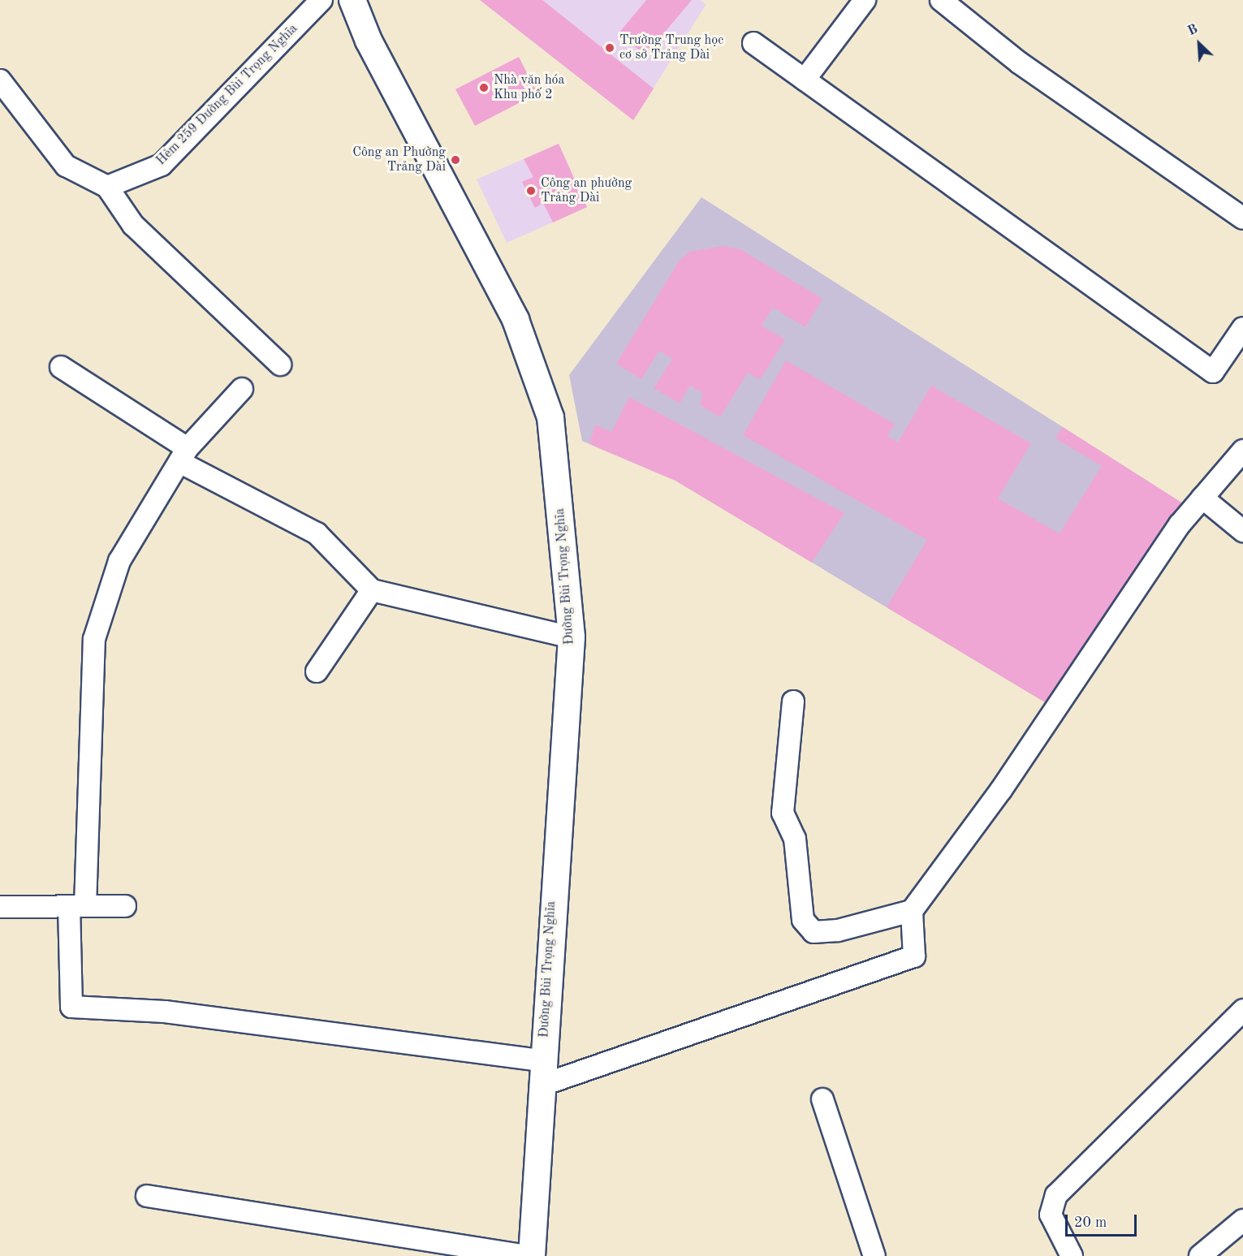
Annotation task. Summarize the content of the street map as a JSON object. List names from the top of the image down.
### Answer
{
  "streets": {
    "street": ["Hẻm 259 Đường Bùi Trọng Nghĩa", "Đường Bùi Trọng Nghĩa"]
  },
  "places": [
    "Trường Trung học cơ sở Trảng Dài",
    "Nhà văn hóa Khu phố 2",
    "Công an Phường Trảng Dài",
    "Công an phường Trảng Dài"
  ],
  "scale_bar": "20 m",
  "north": "top left"
}
